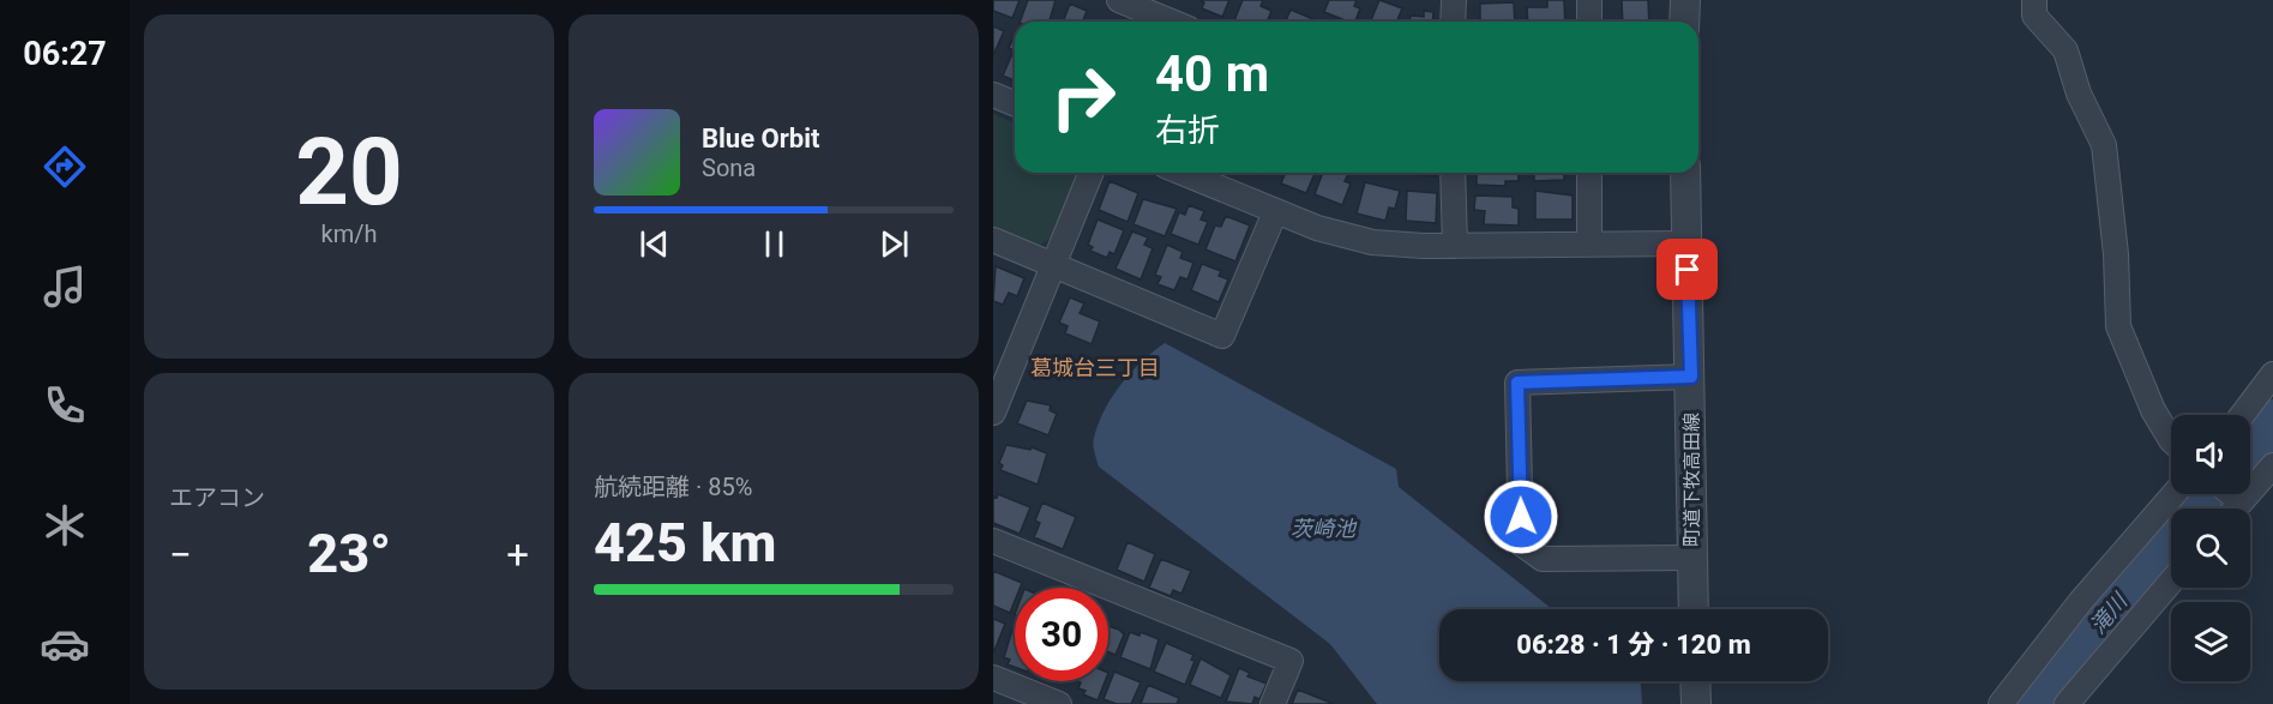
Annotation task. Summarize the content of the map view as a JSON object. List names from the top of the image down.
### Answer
{
  "streets": {
    "street": ["町道下牧高田線"]
  },
  "districts": ["葛城台三丁目"],
  "water": ["茨崎池", "滝川"],
  "page": {
    "tabs": "06:27",
    "tile": [
      ["20", "km/h"],
      "エアコン",
      ["航続距離 · 85%", "425 km"]
    ],
    "turn": ["40 m", "右折"],
    "song": ["Blue Orbit", "Sona"],
    "heat": ["−", "23°", "+"],
    "limit": "30",
    "trip": "06:28 · 1 分 · 120 m"
  }
}
